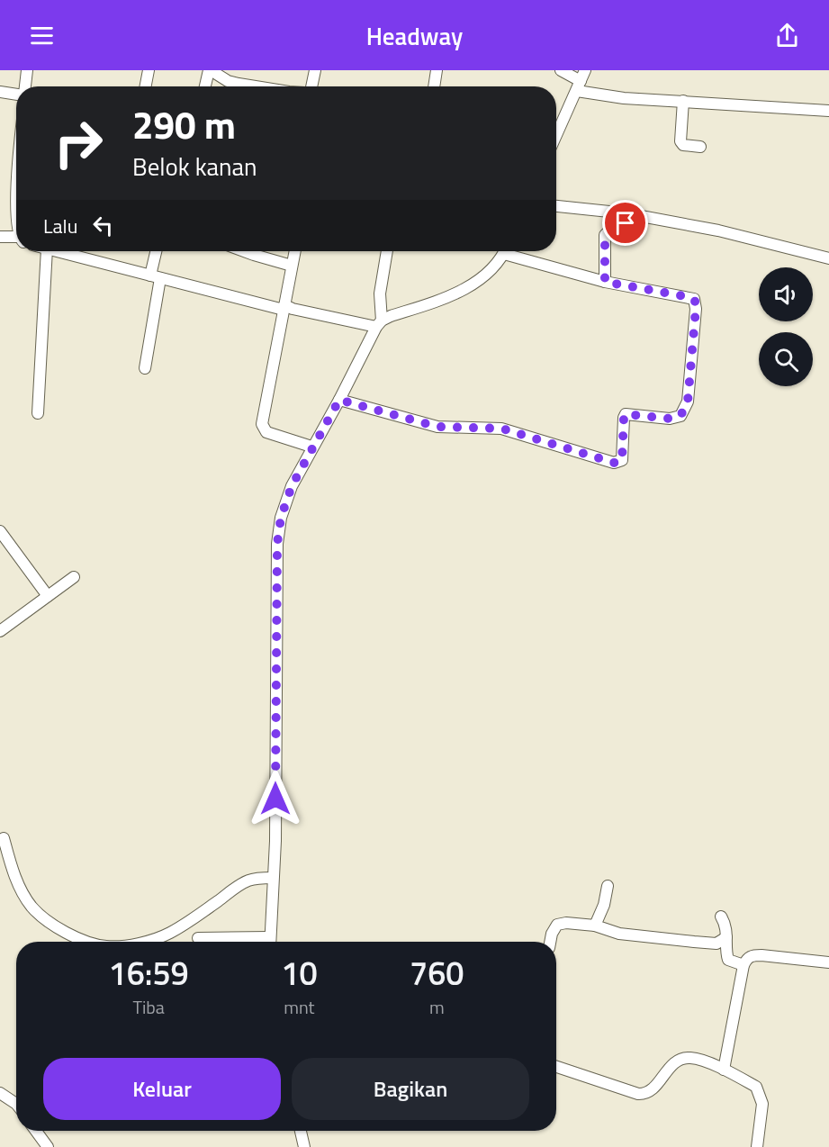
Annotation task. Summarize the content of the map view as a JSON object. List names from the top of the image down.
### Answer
{
  "page": {
    "header": "Headway",
    "turn": ["290 m", "Belok kanan"],
    "then": "Lalu",
    "eta": [
      "16:59",
      "Tiba",
      "10",
      "mnt",
      "760",
      "m"
    ],
    "buttons": ["Keluar", "Bagikan"]
  }
}
